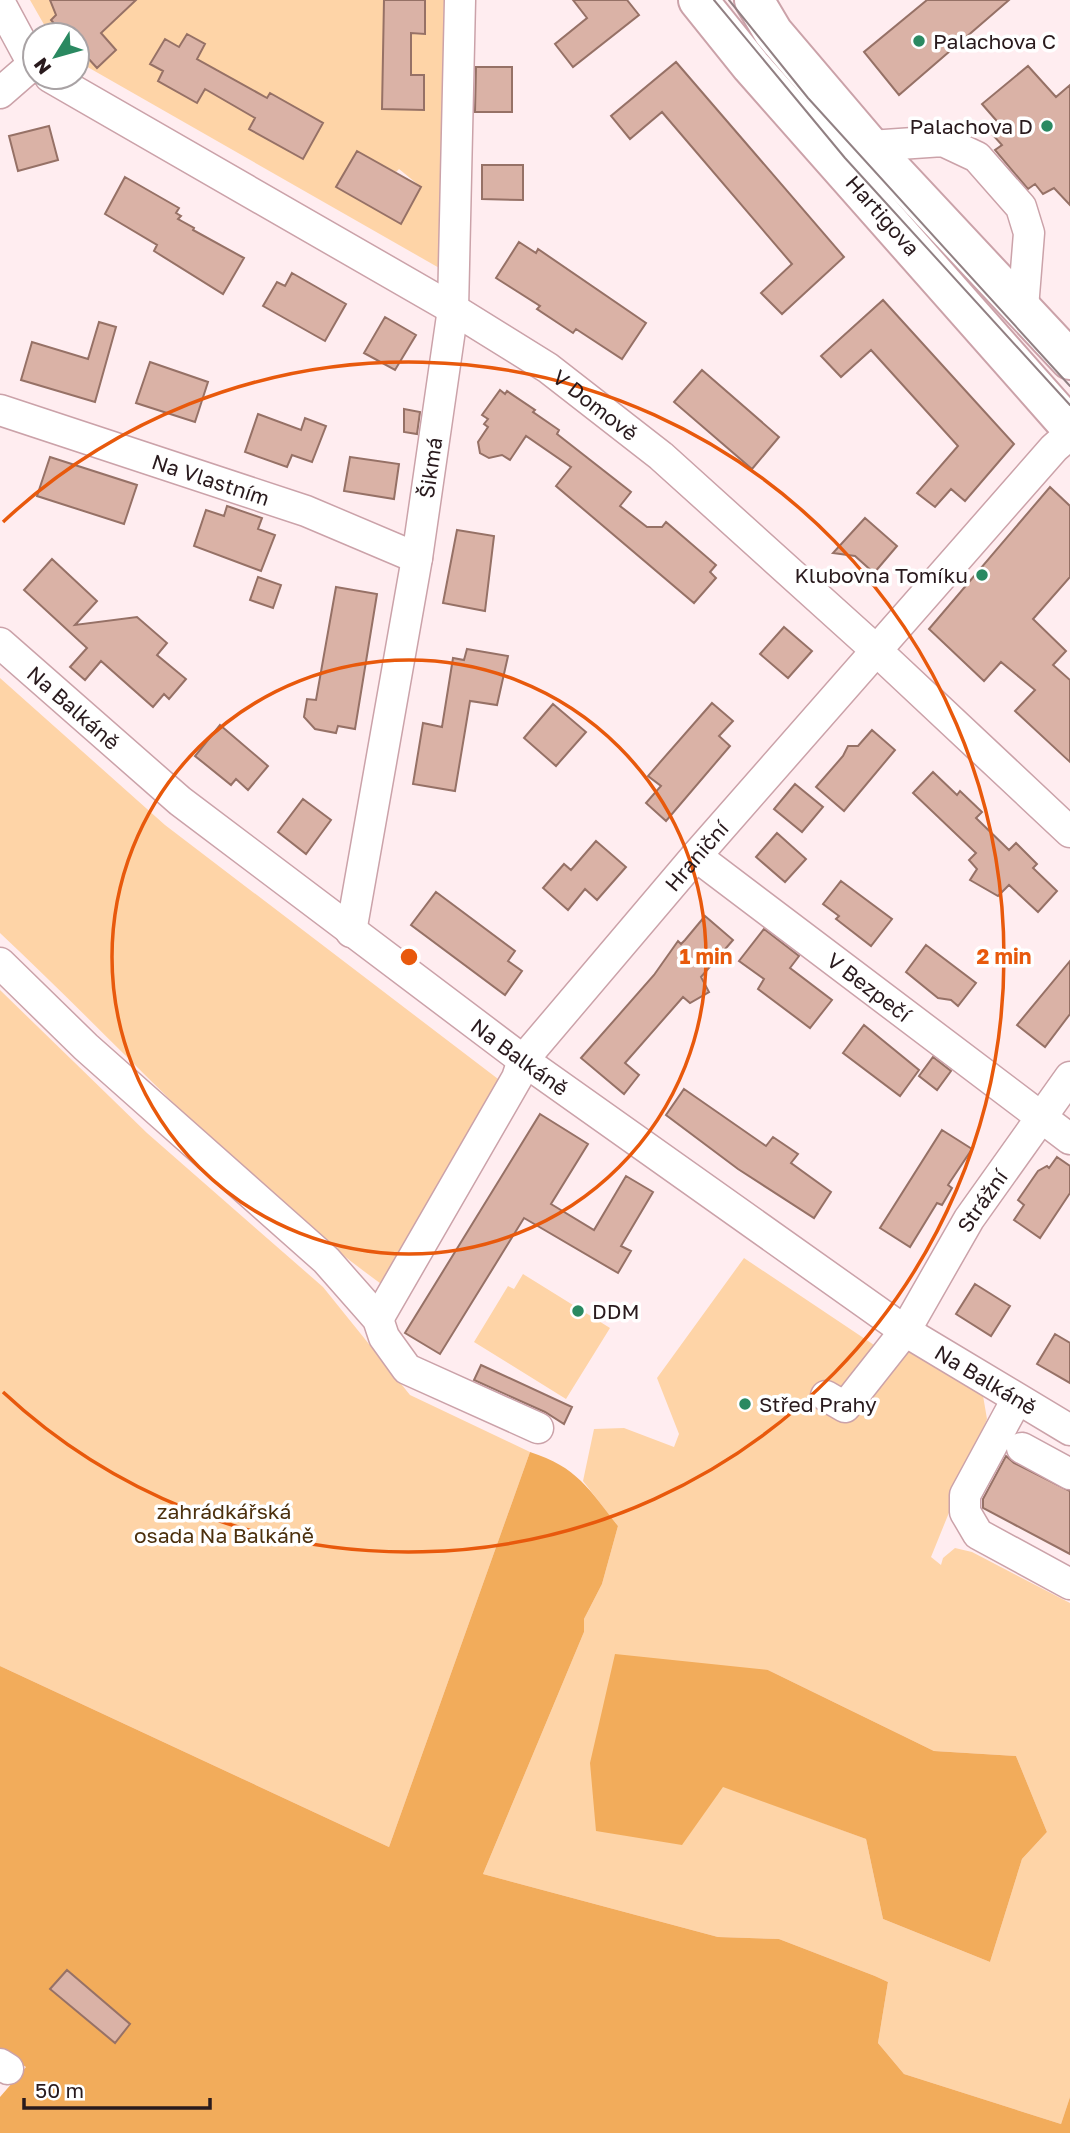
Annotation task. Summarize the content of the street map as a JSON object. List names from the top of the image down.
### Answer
{
  "streets": {
    "main road": ["Hartigova"],
    "street": [
      "V Domově",
      "Šikmá",
      "Na Vlastním",
      "Na Balkáně",
      "Hraniční",
      "V Bezpečí",
      "Strážní"
    ]
  },
  "crossings": [
    ["V Domově", "Šikmá"],
    ["V Domově", "Hraniční"],
    ["Šikmá", "Na Vlastním"],
    ["Šikmá", "Na Balkáně"],
    ["Na Balkáně", "Hraniční"],
    ["Na Balkáně", "Strážní"],
    ["Hraniční", "V Bezpečí"],
    ["V Bezpečí", "Strážní"]
  ],
  "parks": ["zahrádkářská osada Na Balkáně"],
  "places": [
    "Palachova C",
    "Palachova D",
    "Klubovna Tomíku",
    "DDM",
    "Střed Prahy"
  ],
  "scale_bar": "50 m",
  "north": "bottom left",
  "rings": ["1 min", "2 min"]
}
